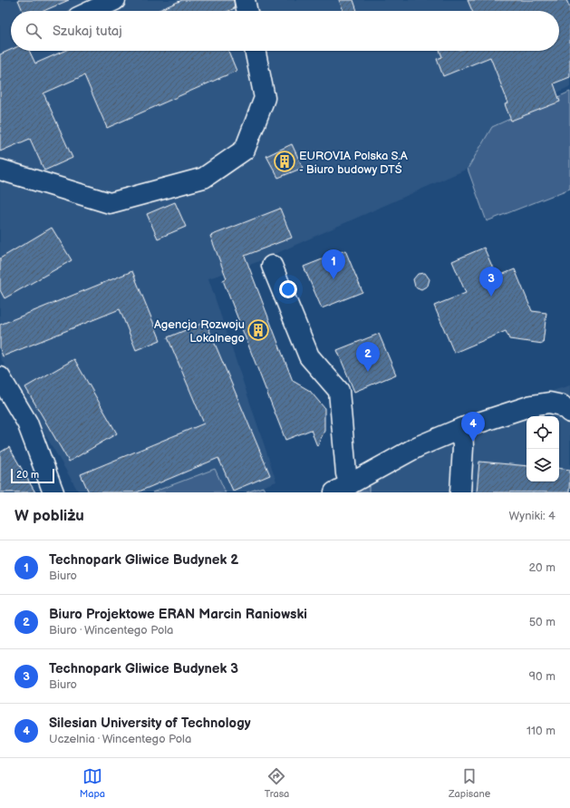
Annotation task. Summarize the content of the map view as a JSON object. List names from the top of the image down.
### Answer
{
  "places": {
    "building": ["EUROVIA Polska S.A - Biuro budowy DTŚ", "Agencja Rozwoju Lokalnego"]
  },
  "scale_bar": "20 m",
  "page": {
    "search": "Szukaj tutaj",
    "pins": [
      "1",
      "3",
      "2",
      "4"
    ],
    "scale": "20 m",
    "heading": ["W pobliżu", "Wyniki: 4"],
    "list": [
      {
        "mark": "1",
        "name": "Technopark Gliwice Budynek 2",
        "note": "Biuro",
        "value": "20 m"
      },
      {
        "mark": "2",
        "name": "Biuro Projektowe ERAN Marcin Raniowski",
        "note": "Biuro · Wincentego Pola",
        "value": "50 m"
      },
      {
        "mark": "3",
        "name": "Technopark Gliwice Budynek 3",
        "note": "Biuro",
        "value": "90 m"
      },
      {
        "mark": "4",
        "name": "Silesian University of Technology",
        "note": "Uczelnia · Wincentego Pola",
        "value": "110 m"
      }
    ],
    "nav": ["Mapa", "Trasa", "Zapisane"]
  }
}
